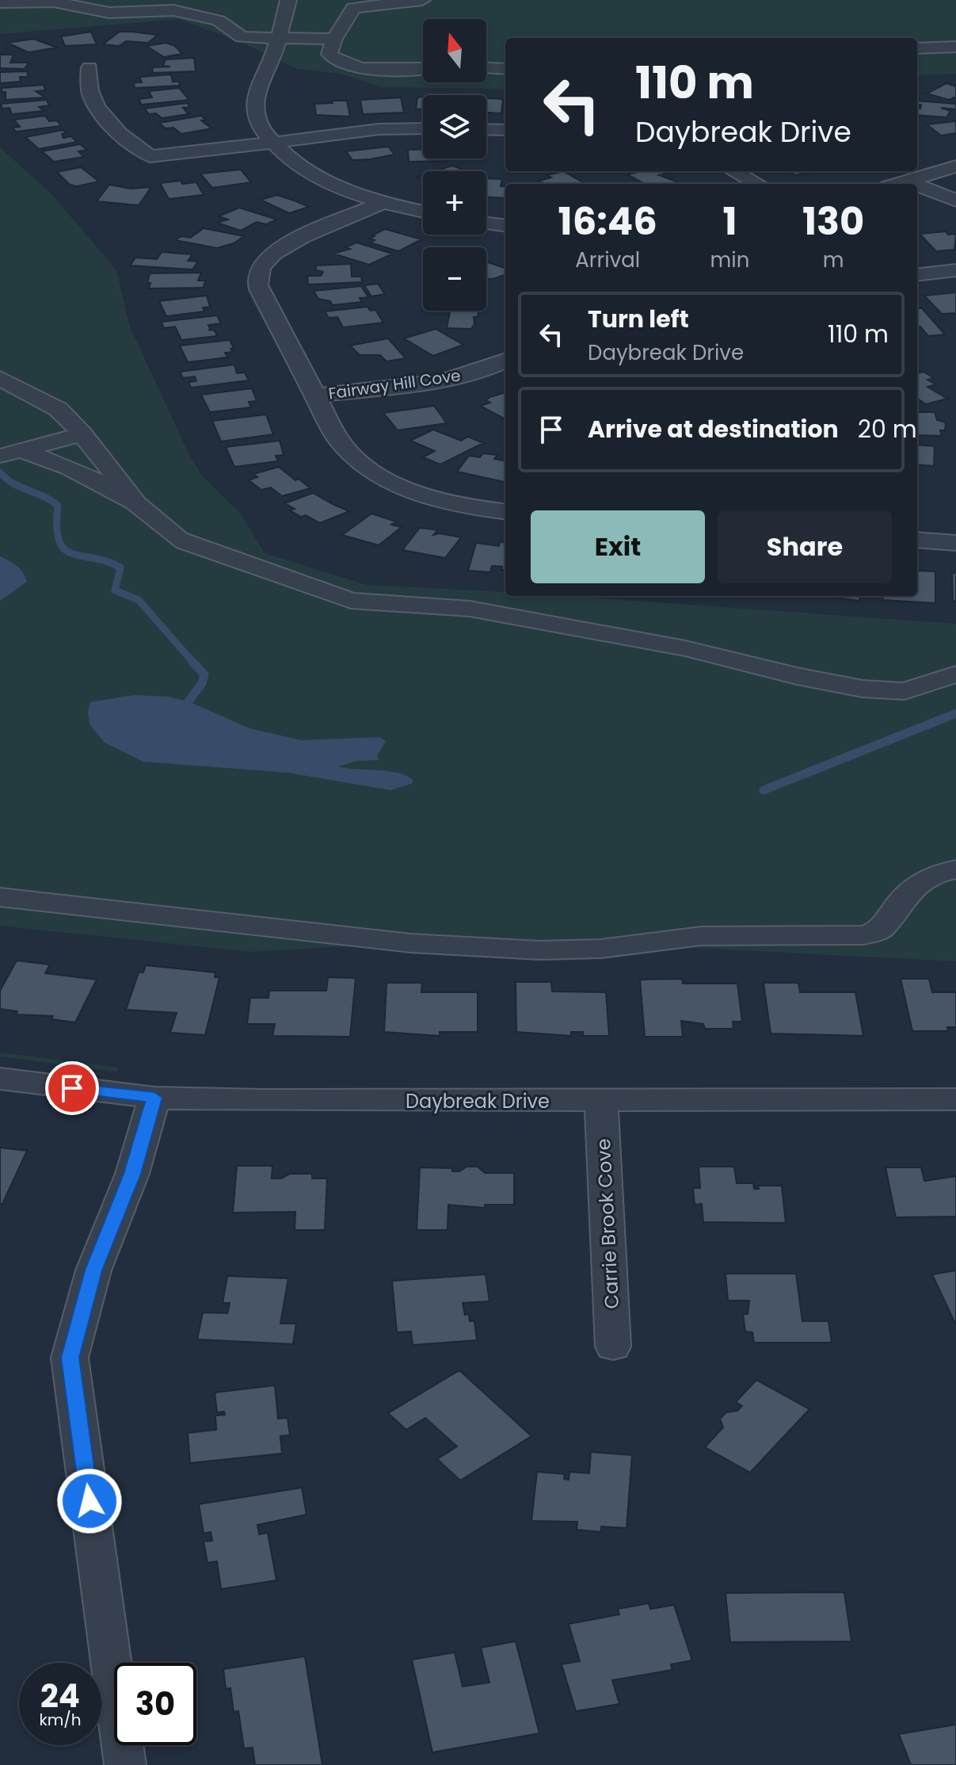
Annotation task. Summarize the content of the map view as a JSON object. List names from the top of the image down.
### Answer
{
  "streets": {
    "street": ["Fairway Hill Cove", "Daybreak Drive", "Carrie Brook Cove"]
  },
  "crossings": [
    ["Daybreak Drive", "Carrie Brook Cove"]
  ],
  "north": "top",
  "page": {
    "map_buttons": ["+", "−"],
    "turn": ["110 m", "Daybreak Drive"],
    "eta": [
      "16:46",
      "Arrival",
      "1",
      "min",
      "130",
      "m"
    ],
    "list": [
      {
        "name": "Turn left",
        "note": "Daybreak Drive",
        "value": "110 m"
      },
      {
        "name": "Arrive at destination",
        "value": "20 m"
      }
    ],
    "buttons": ["Exit", "Share"],
    "speed": "24 km/h",
    "limit": "30"
  }
}
